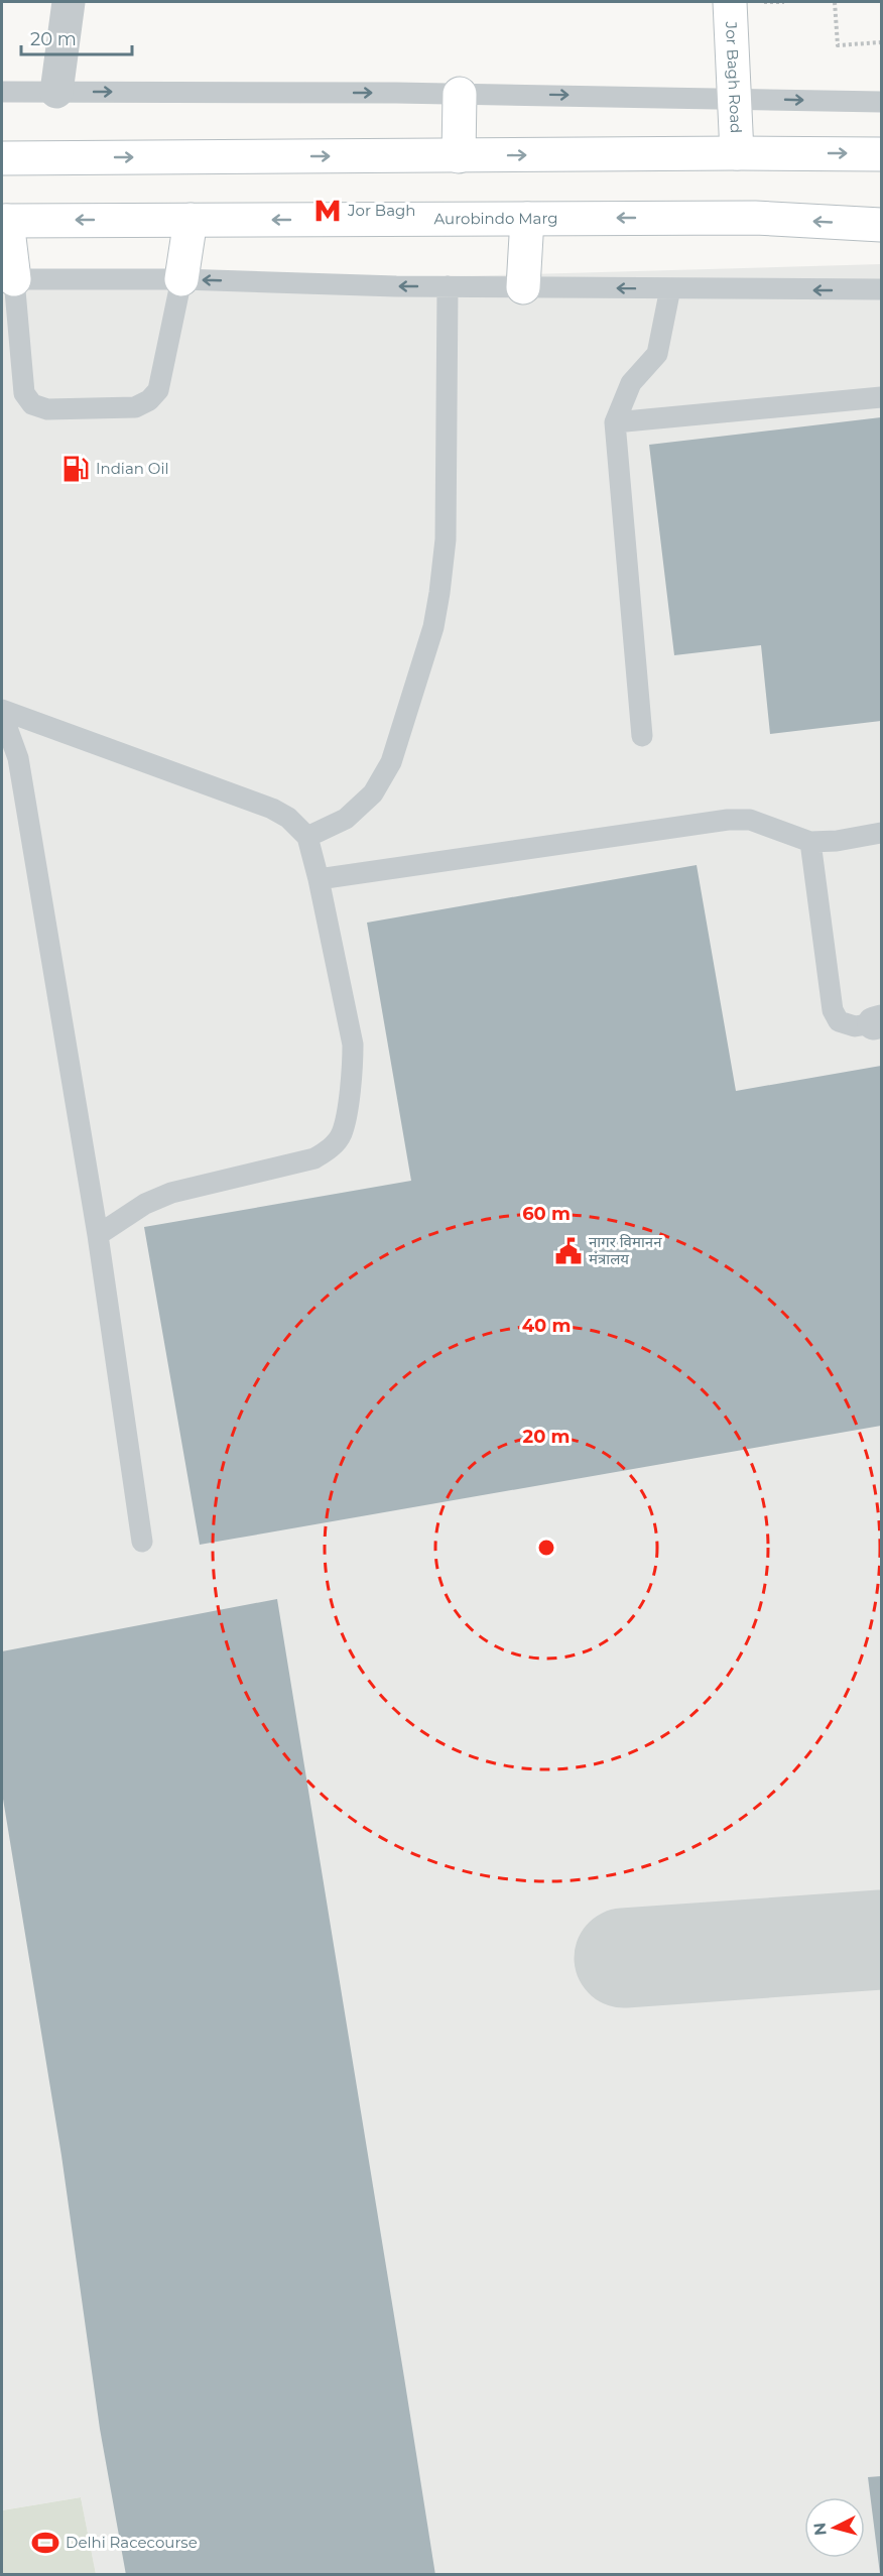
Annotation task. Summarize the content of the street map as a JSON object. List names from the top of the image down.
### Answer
{
  "streets": {
    "main road": ["Jor Bagh Road", "Aurobindo Marg"]
  },
  "places": {
    "metro station": ["Jor Bagh"],
    "fuel station": ["Indian Oil"],
    "public building": ["नागर विमानन मंत्रालय"],
    "sports": ["Delhi Racecourse"]
  },
  "scale_bar": "20 m",
  "north": "left",
  "rings": ["60 m", "40 m", "20 m"]
}
